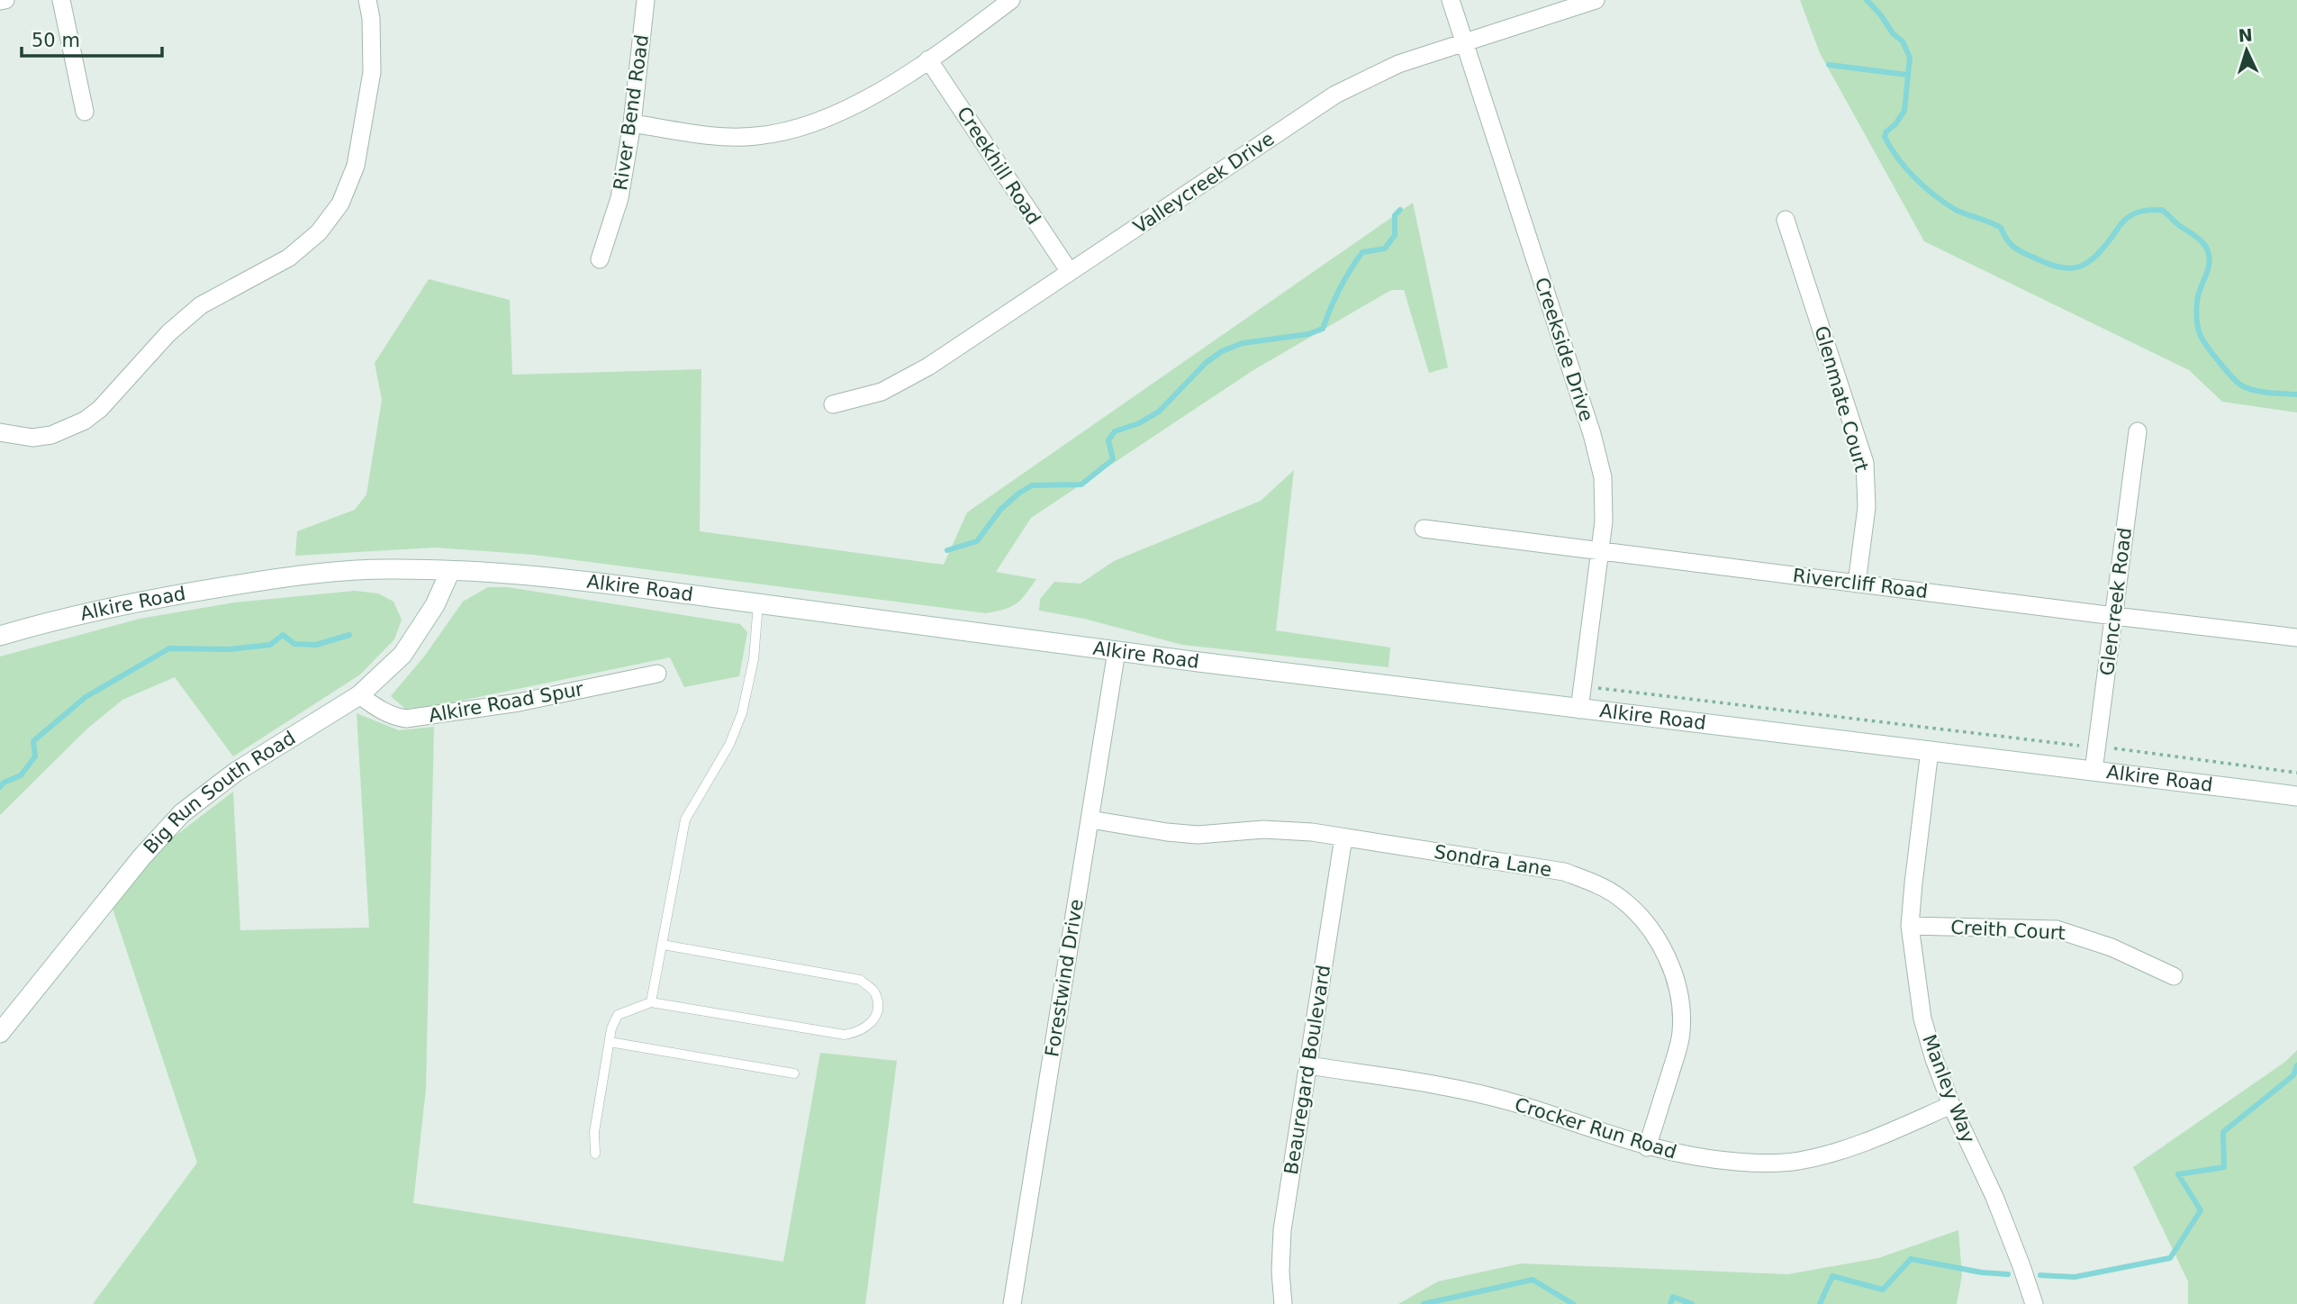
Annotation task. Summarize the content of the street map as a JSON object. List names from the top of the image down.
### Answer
{
  "streets": {
    "main road": ["Alkire Road", "Big Run South Road"],
    "street": [
      "River Bend Road",
      "Creekhill Road",
      "Valleycreek Drive",
      "Creekside Drive",
      "Glenmate Court",
      "Rivercliff Road",
      "Glencreek Road",
      "Alkire Road Spur",
      "Sondra Lane",
      "Creith Court",
      "Forestwind Drive",
      "Beauregard Boulevard",
      "Manley Way",
      "Crocker Run Road"
    ]
  },
  "crossings": [
    ["Creekhill Road", "Valleycreek Drive"],
    ["Valleycreek Drive", "Creekside Drive"],
    ["Creekside Drive", "Rivercliff Road"],
    ["Creekside Drive", "Alkire Road"],
    ["Glenmate Court", "Rivercliff Road"],
    ["Rivercliff Road", "Glencreek Road"],
    ["Alkire Road", "Glencreek Road"],
    ["Alkire Road", "Big Run South Road"],
    ["Alkire Road", "Forestwind Drive"],
    ["Alkire Road", "Manley Way"],
    ["Alkire Road Spur", "Big Run South Road"],
    ["Sondra Lane", "Forestwind Drive"],
    ["Sondra Lane", "Beauregard Boulevard"],
    ["Sondra Lane", "Crocker Run Road"],
    ["Creith Court", "Manley Way"],
    ["Beauregard Boulevard", "Crocker Run Road"],
    ["Manley Way", "Crocker Run Road"]
  ],
  "scale_bar": "50 m",
  "north": "top"
}
